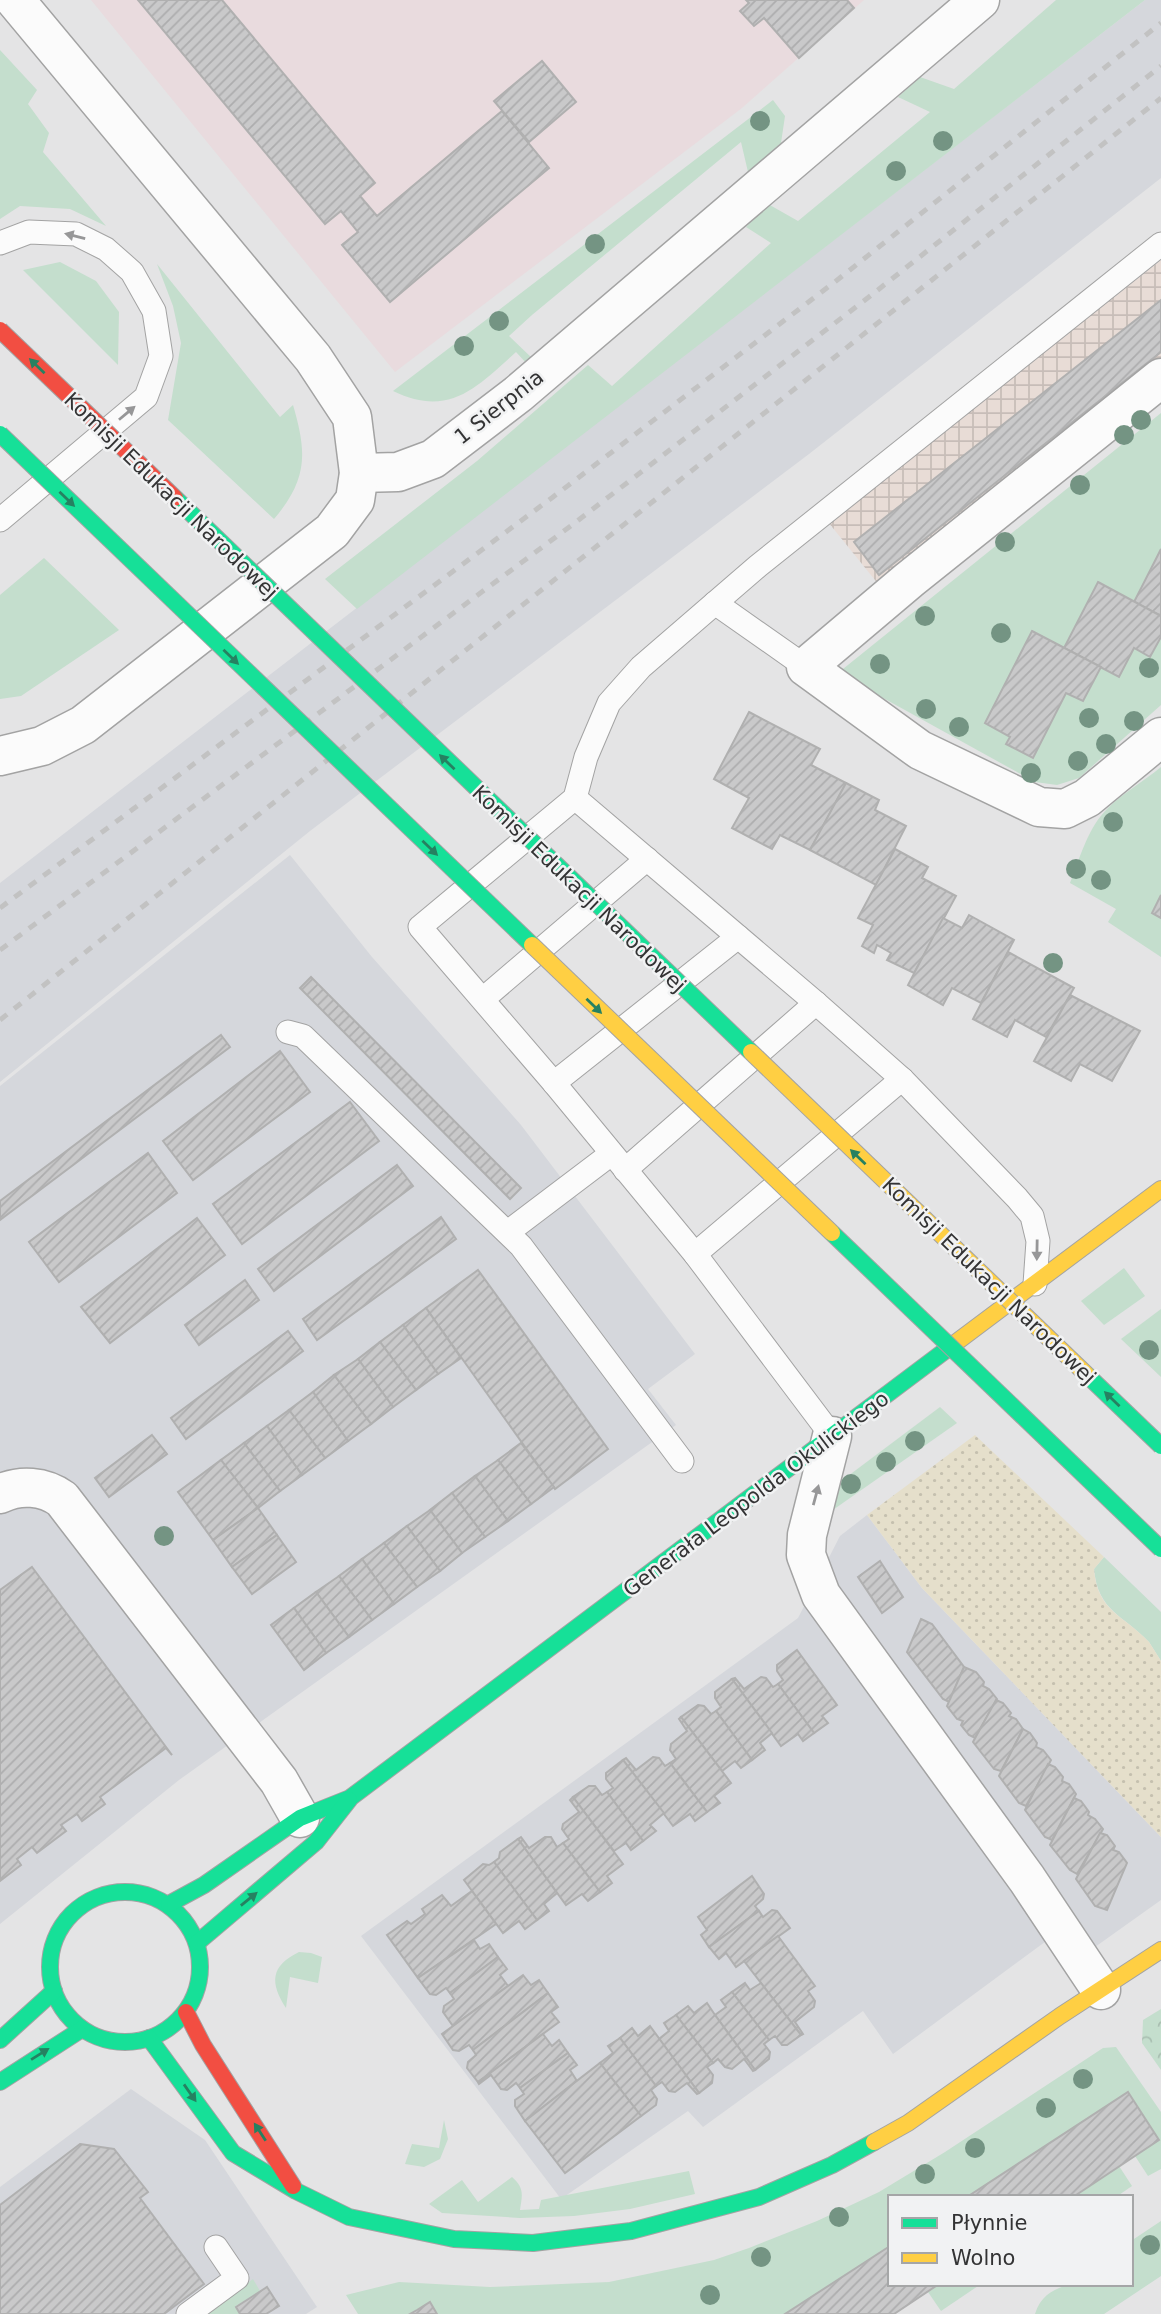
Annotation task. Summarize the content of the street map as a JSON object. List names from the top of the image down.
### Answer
{
  "streets": {
    "street": ["1 Sierpnia", "Komisji Edukacji Narodowej", "Generała Leopolda Okulickiego"]
  },
  "legend": ["Płynnie", "Wolno"]
}
